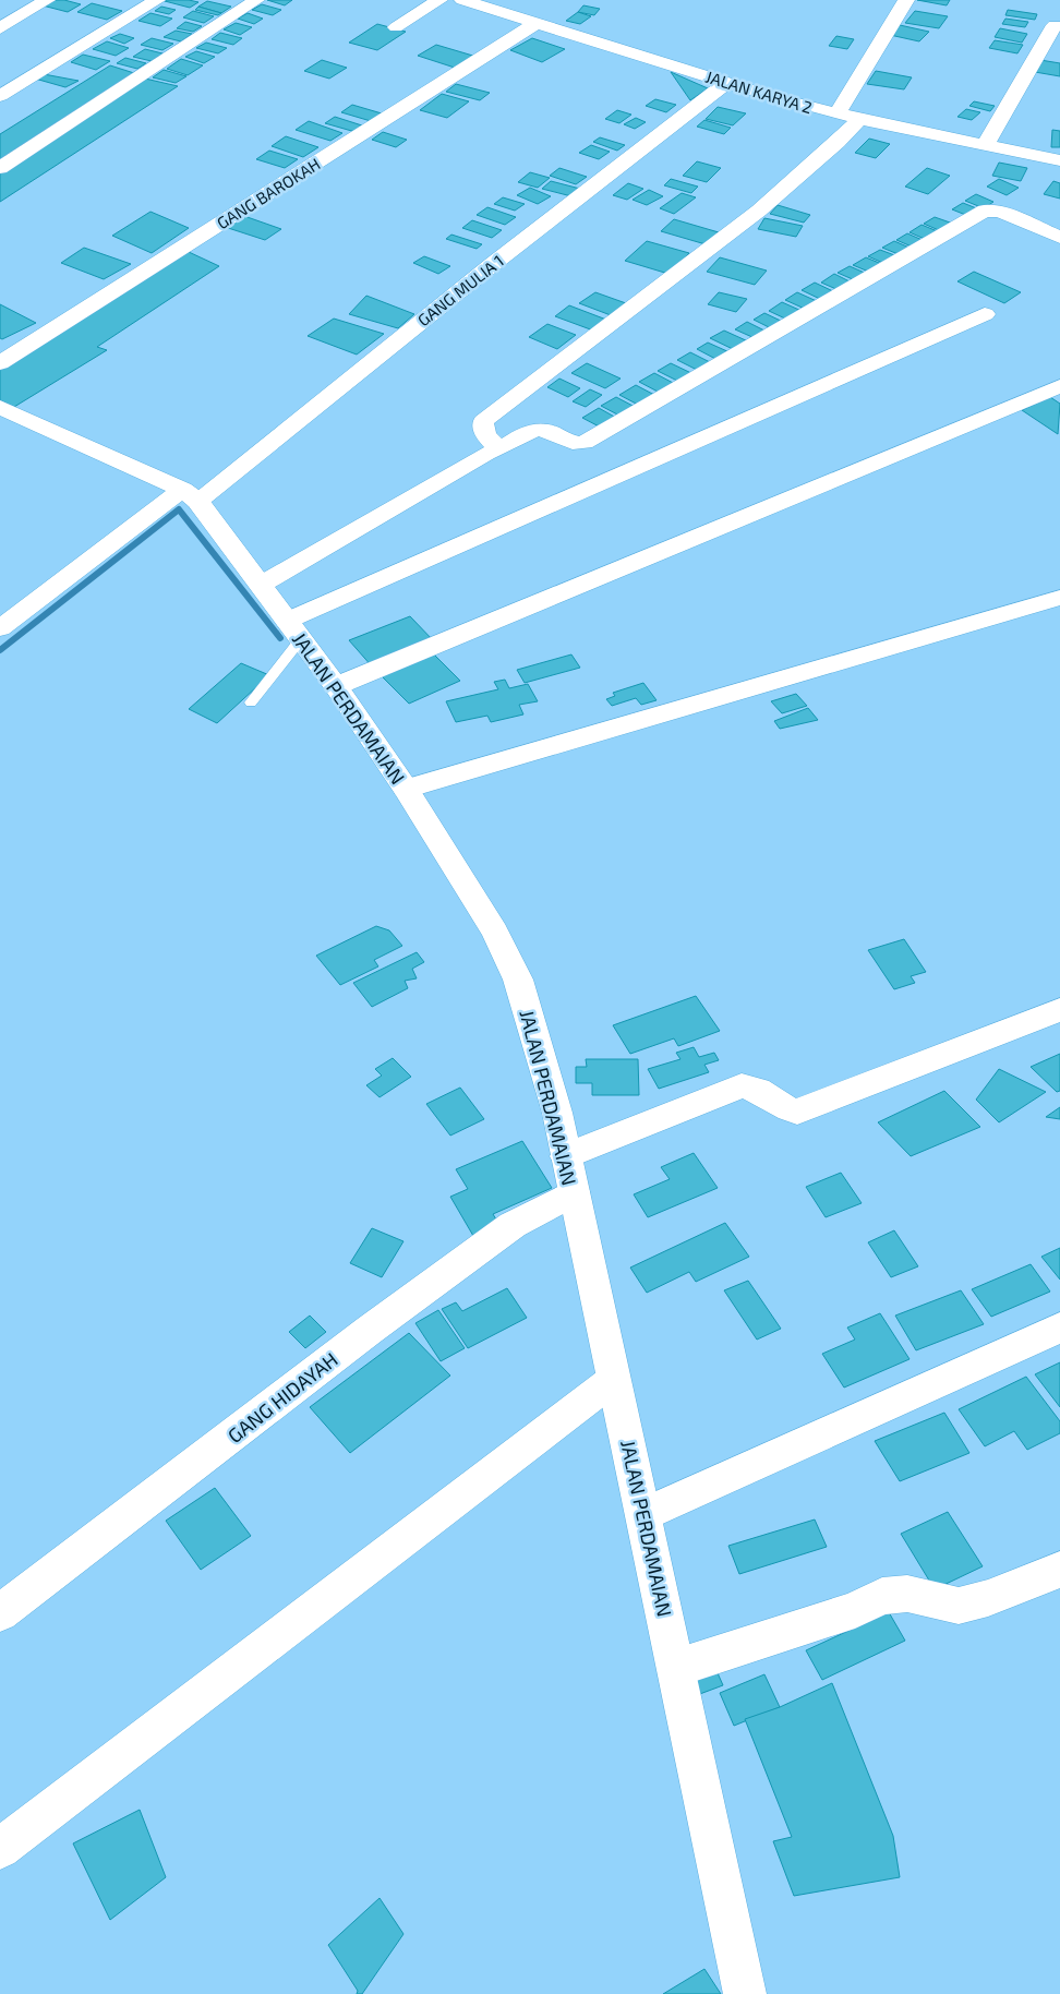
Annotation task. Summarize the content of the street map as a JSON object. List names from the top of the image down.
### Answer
{
  "streets": {
    "street": [
      "JALAN KARYA 2",
      "GANG BAROKAH",
      "GANG MULIA 1",
      "JALAN PERDAMAIAN",
      "GANG HIDAYAH"
    ]
  },
  "crossings": [
    ["JALAN KARYA 2", "GANG BAROKAH"],
    ["JALAN KARYA 2", "GANG MULIA 1"],
    ["GANG MULIA 1", "JALAN PERDAMAIAN"],
    ["JALAN PERDAMAIAN", "GANG HIDAYAH"]
  ]
}
